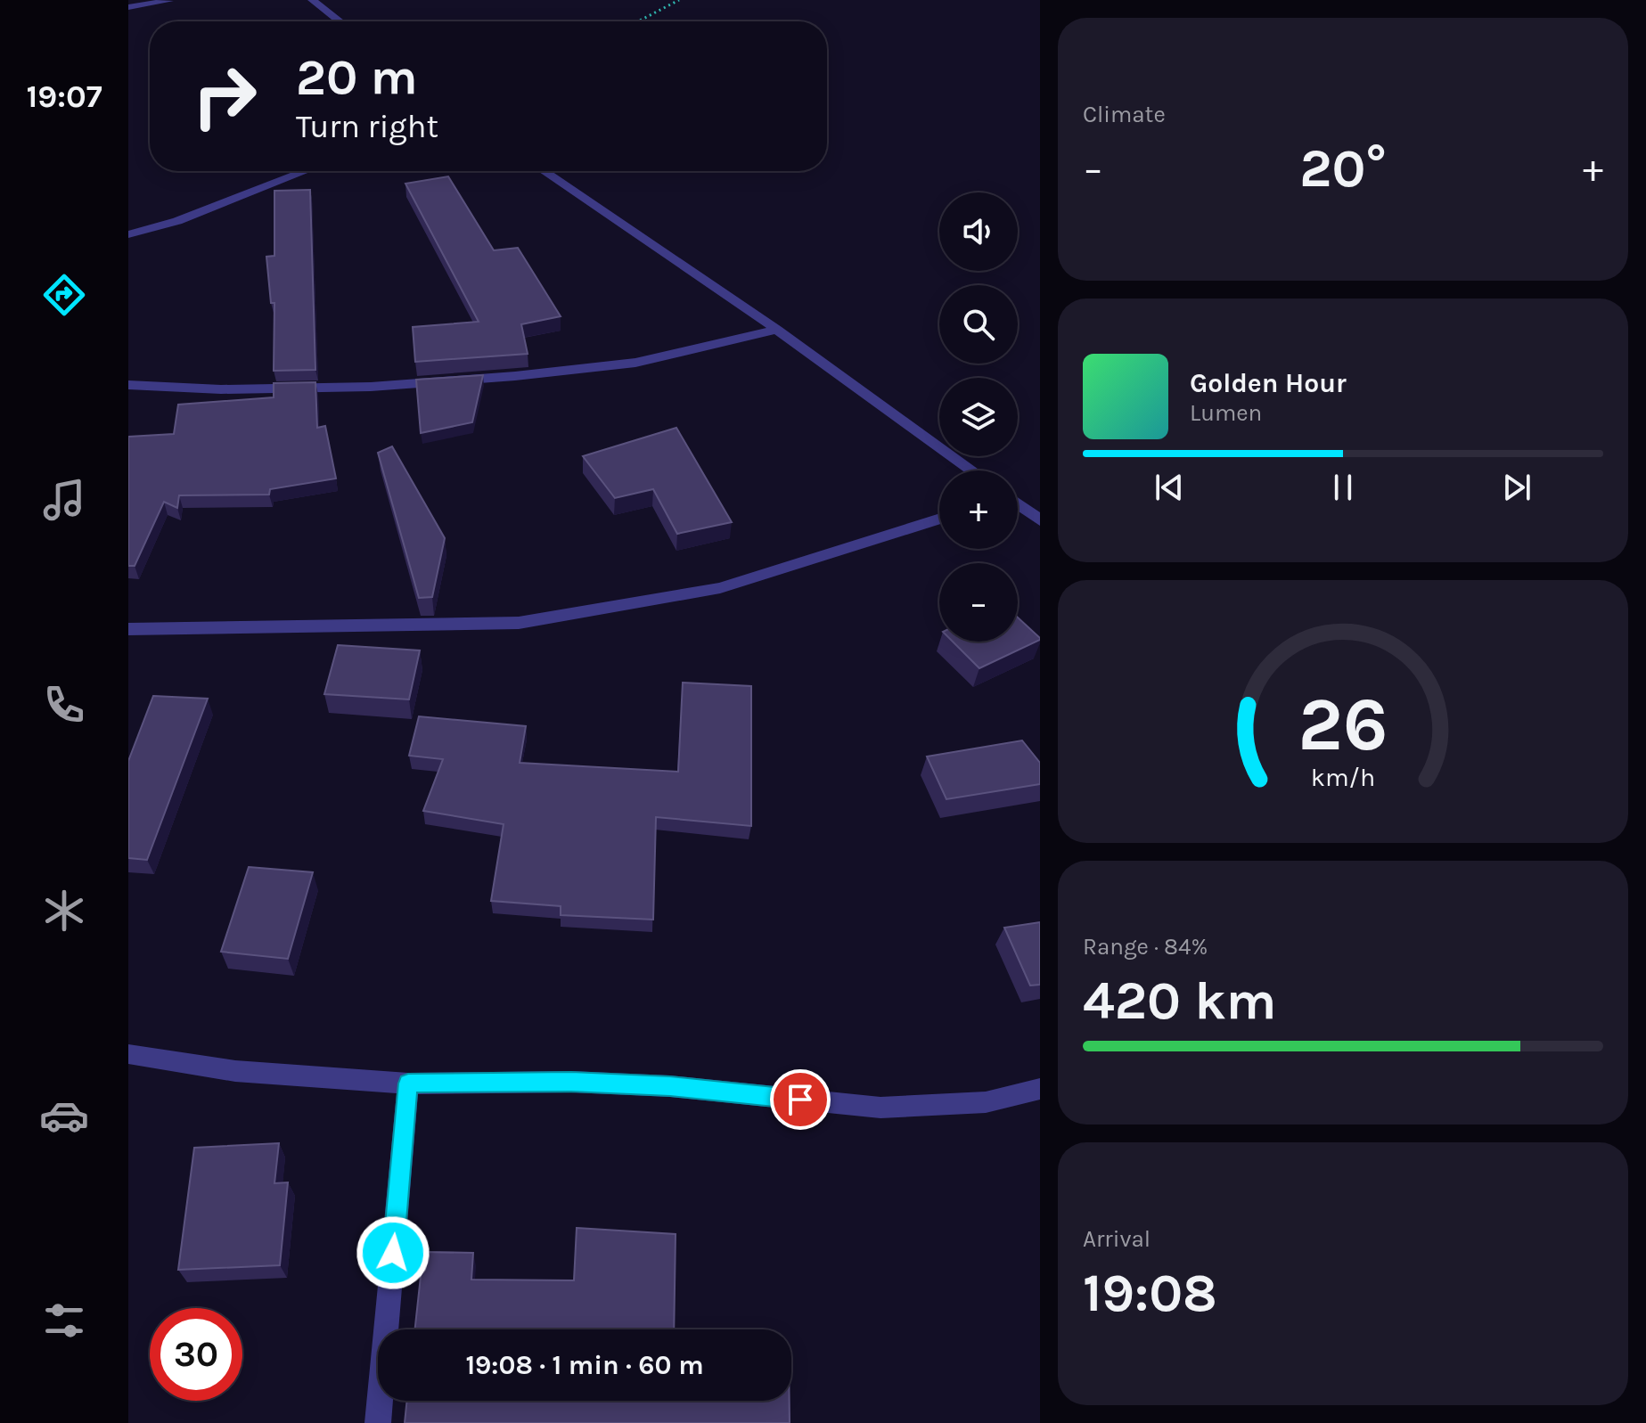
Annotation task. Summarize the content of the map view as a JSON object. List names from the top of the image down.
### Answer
{
  "page": {
    "tabs": "19:07",
    "tile": [
      "Climate",
      ["Range · 84%", "420 km"],
      ["Arrival", "19:08"]
    ],
    "turn": ["20 m", "Turn right"],
    "heat": ["−", "20°", "+"],
    "map_buttons": ["+", "−"],
    "song": ["Golden Hour", "Lumen"],
    "limit": "30",
    "trip": "19:08 · 1 min · 60 m",
    "gauge": ["26", "km/h"]
  }
}
